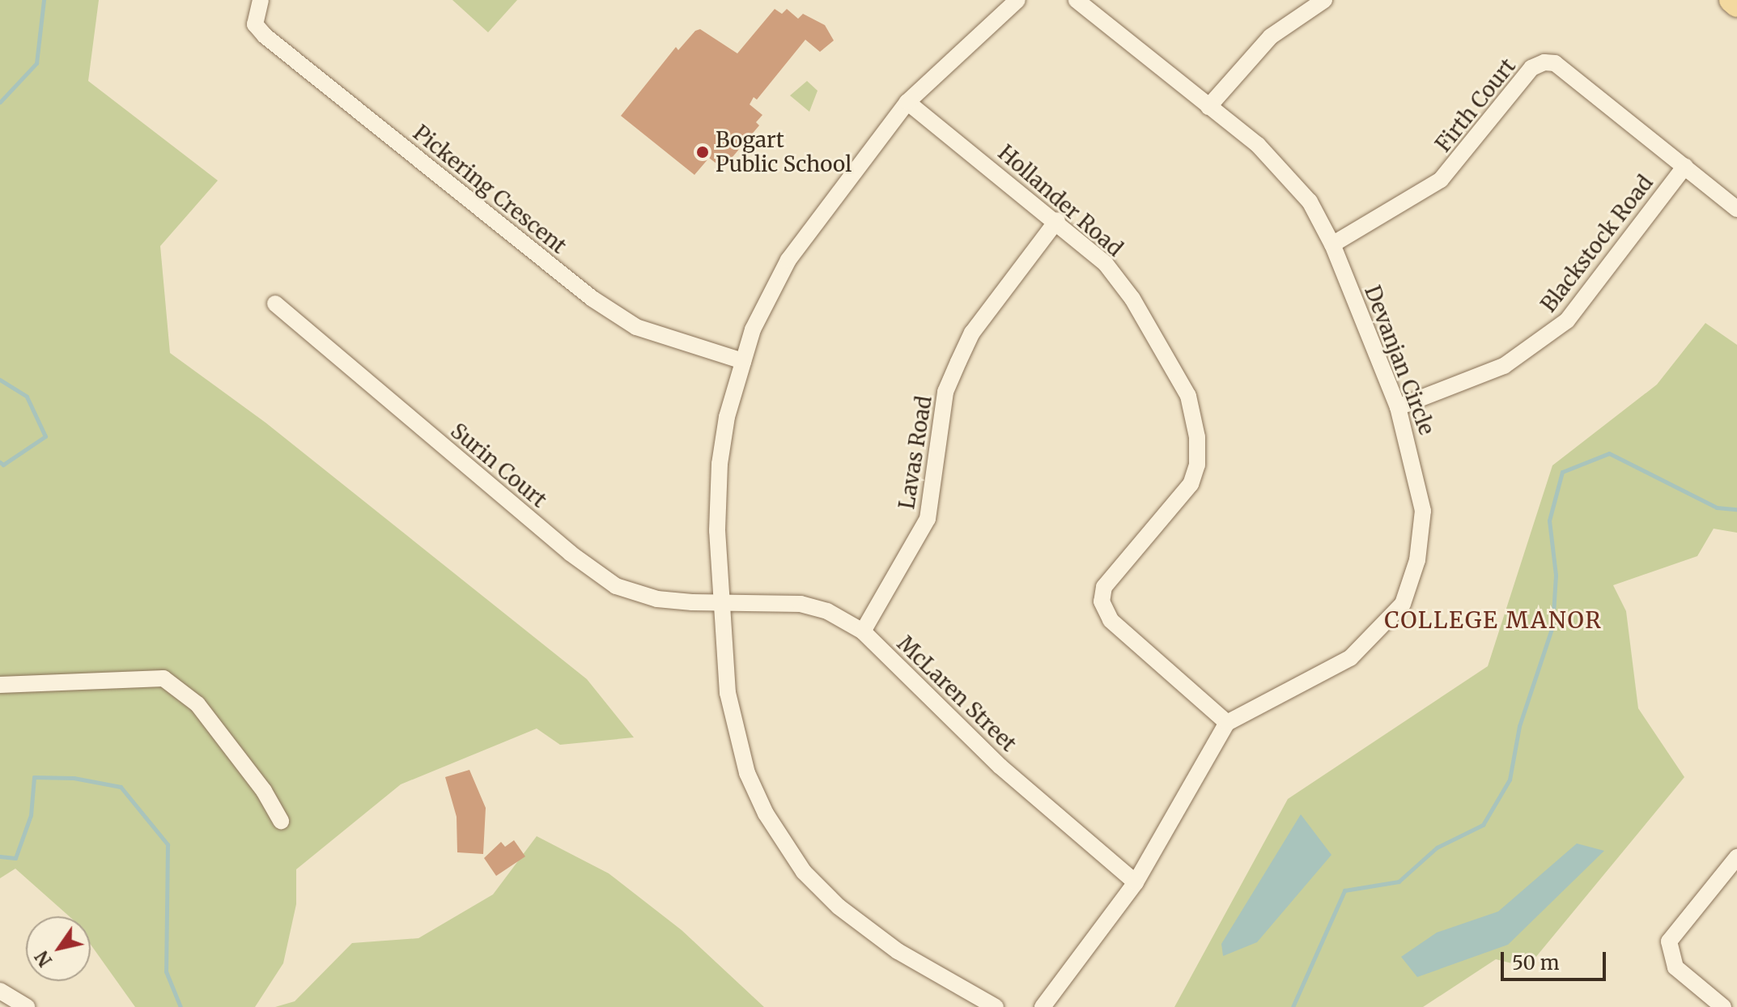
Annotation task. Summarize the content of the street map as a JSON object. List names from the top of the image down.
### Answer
{
  "streets": {
    "street": [
      "Firth Court",
      "Pickering Crescent",
      "Hollander Road",
      "Blackstock Road",
      "Devanjan Circle",
      "Lavas Road",
      "Surin Court",
      "McLaren Street"
    ]
  },
  "crossings": [
    ["Firth Court", "Blackstock Road"],
    ["Firth Court", "Devanjan Circle"],
    ["Hollander Road", "Devanjan Circle"],
    ["Hollander Road", "Lavas Road"],
    ["Blackstock Road", "Devanjan Circle"],
    ["Lavas Road", "McLaren Street"],
    ["Surin Court", "McLaren Street"]
  ],
  "districts": ["COLLEGE MANOR"],
  "places": ["Bogart Public School"],
  "scale_bar": "50 m",
  "north": "bottom left"
}
